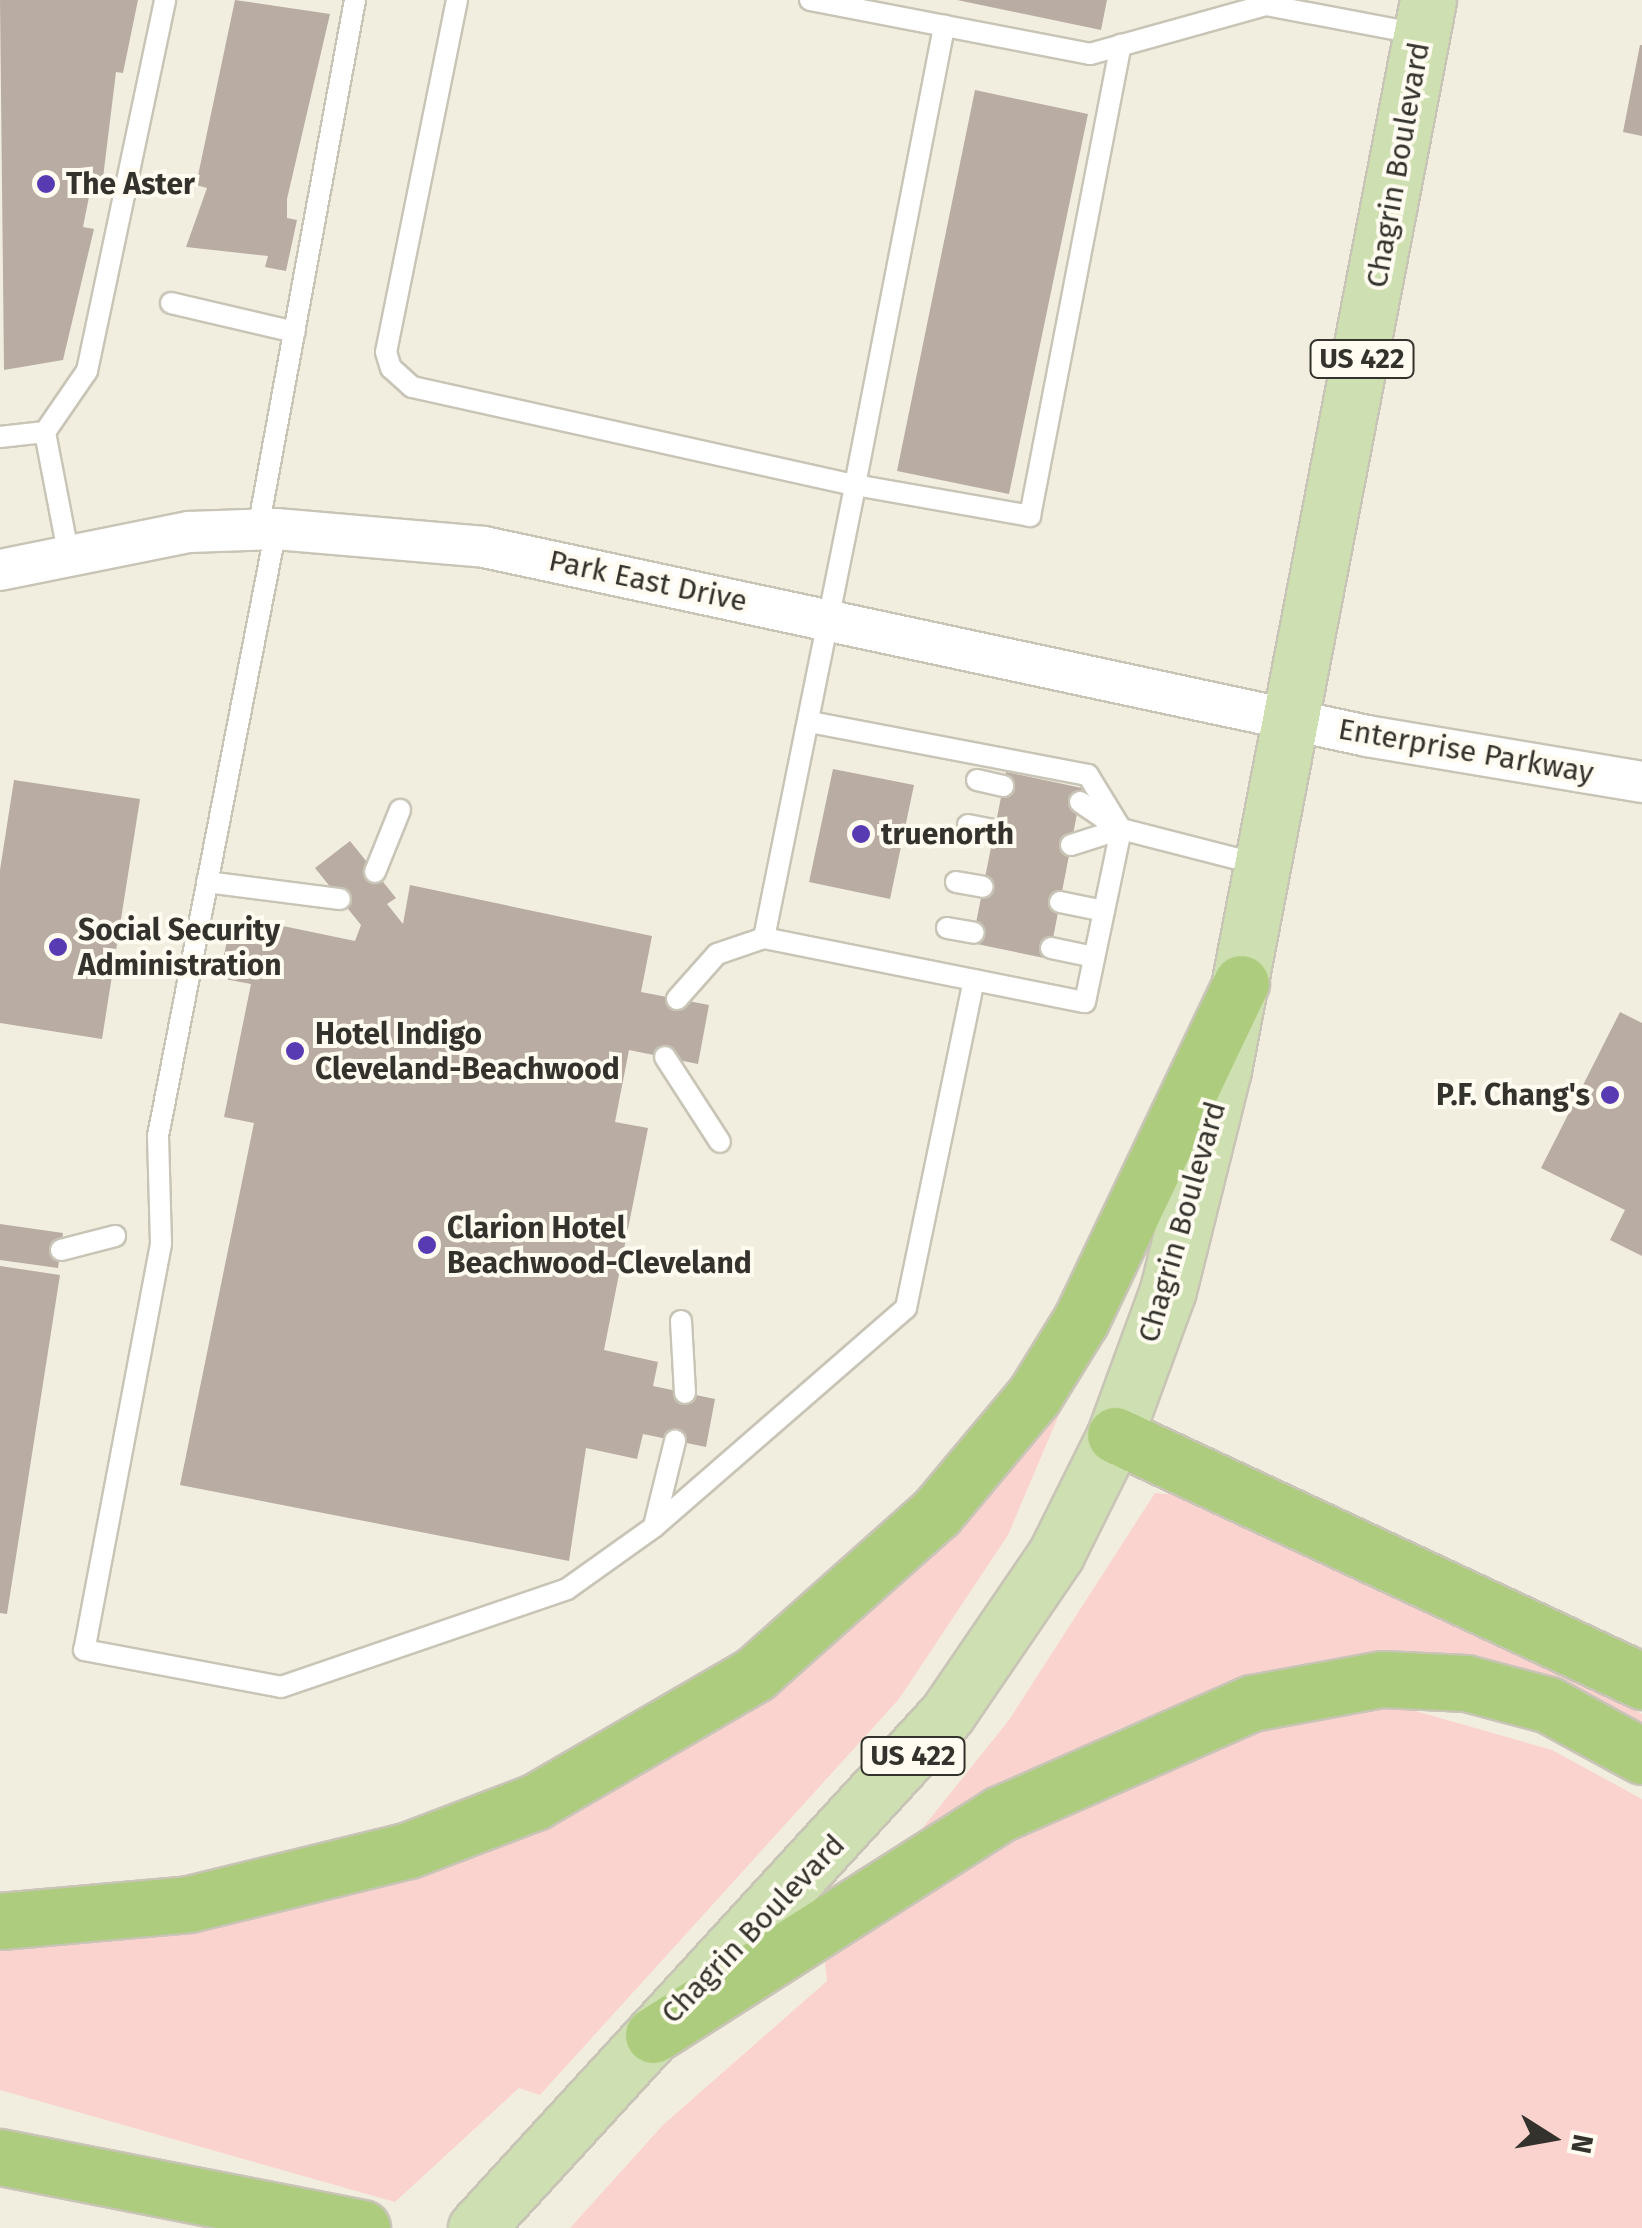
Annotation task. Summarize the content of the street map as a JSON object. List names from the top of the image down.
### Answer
{
  "streets": {
    "main road": ["Chagrin Boulevard", "US 422"],
    "street": ["Park East Drive", "Enterprise Parkway"]
  },
  "crossings": [
    ["Chagrin Boulevard", "Park East Drive"],
    ["Chagrin Boulevard", "Enterprise Parkway"],
    ["Park East Drive", "Enterprise Parkway"]
  ],
  "places": [
    "The Aster",
    "truenorth",
    "Social Security Administration",
    "Hotel Indigo Cleveland-Beachwood",
    "P.F. Chang's",
    "Clarion Hotel Beachwood-Cleveland"
  ],
  "north": "right"
}
